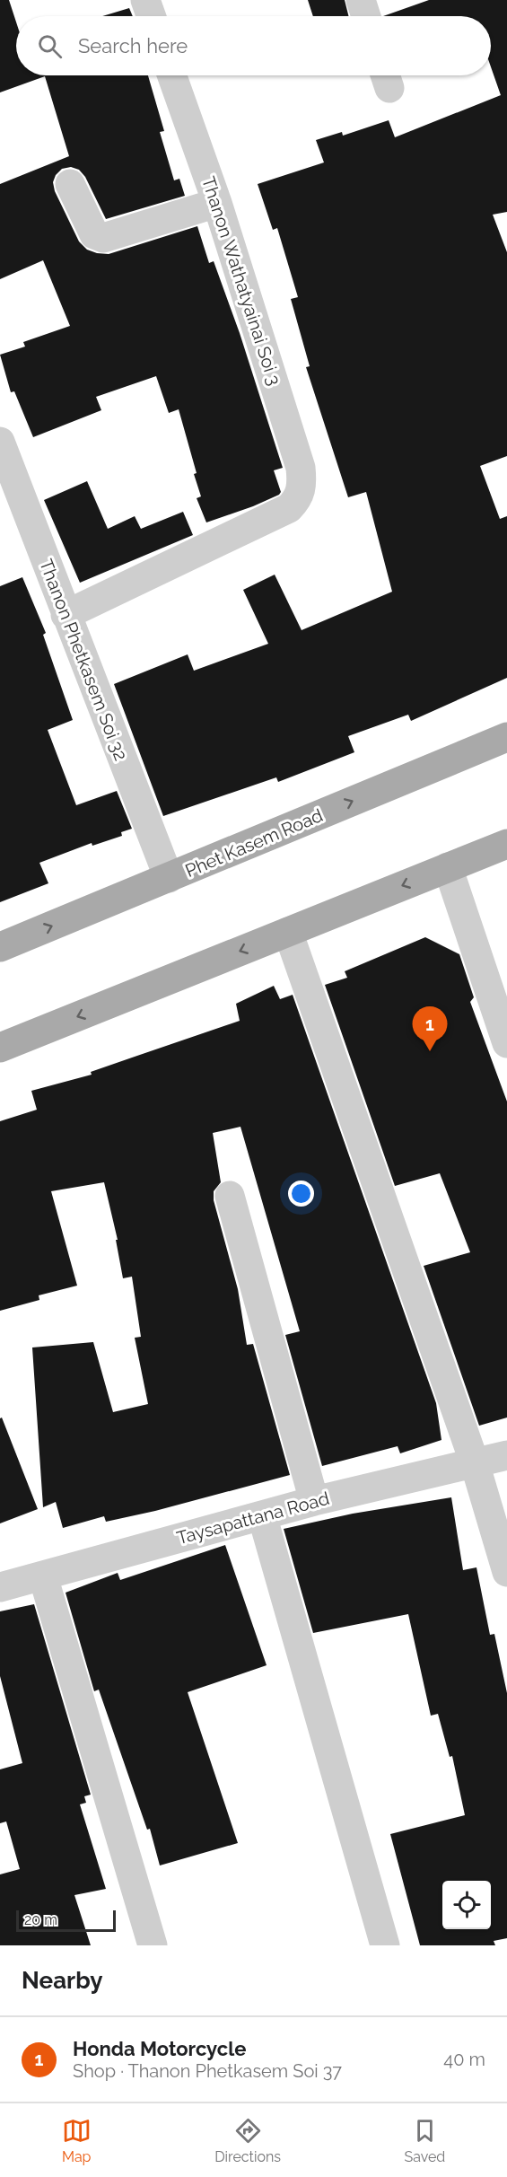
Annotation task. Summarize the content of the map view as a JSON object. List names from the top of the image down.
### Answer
{
  "streets": {
    "main road": ["Phet Kasem Road"],
    "street": ["Thanon Wathatyainai Soi 3", "Thanon Phetkasem Soi 32", "Taysapattana Road"]
  },
  "crossings": [
    ["Thanon Wathatyainai Soi 3", "Thanon Phetkasem Soi 32"],
    ["Thanon Phetkasem Soi 32", "Phet Kasem Road"]
  ],
  "scale_bar": "20 m",
  "page": {
    "search": "Search here",
    "pins": "1",
    "scale": "20 m",
    "heading": "Nearby",
    "list": [
      {
        "mark": "1",
        "name": "Honda Motorcycle",
        "note": "Shop · Thanon Phetkasem Soi 37",
        "value": "40 m"
      }
    ],
    "nav": ["Map", "Directions", "Saved"]
  }
}
